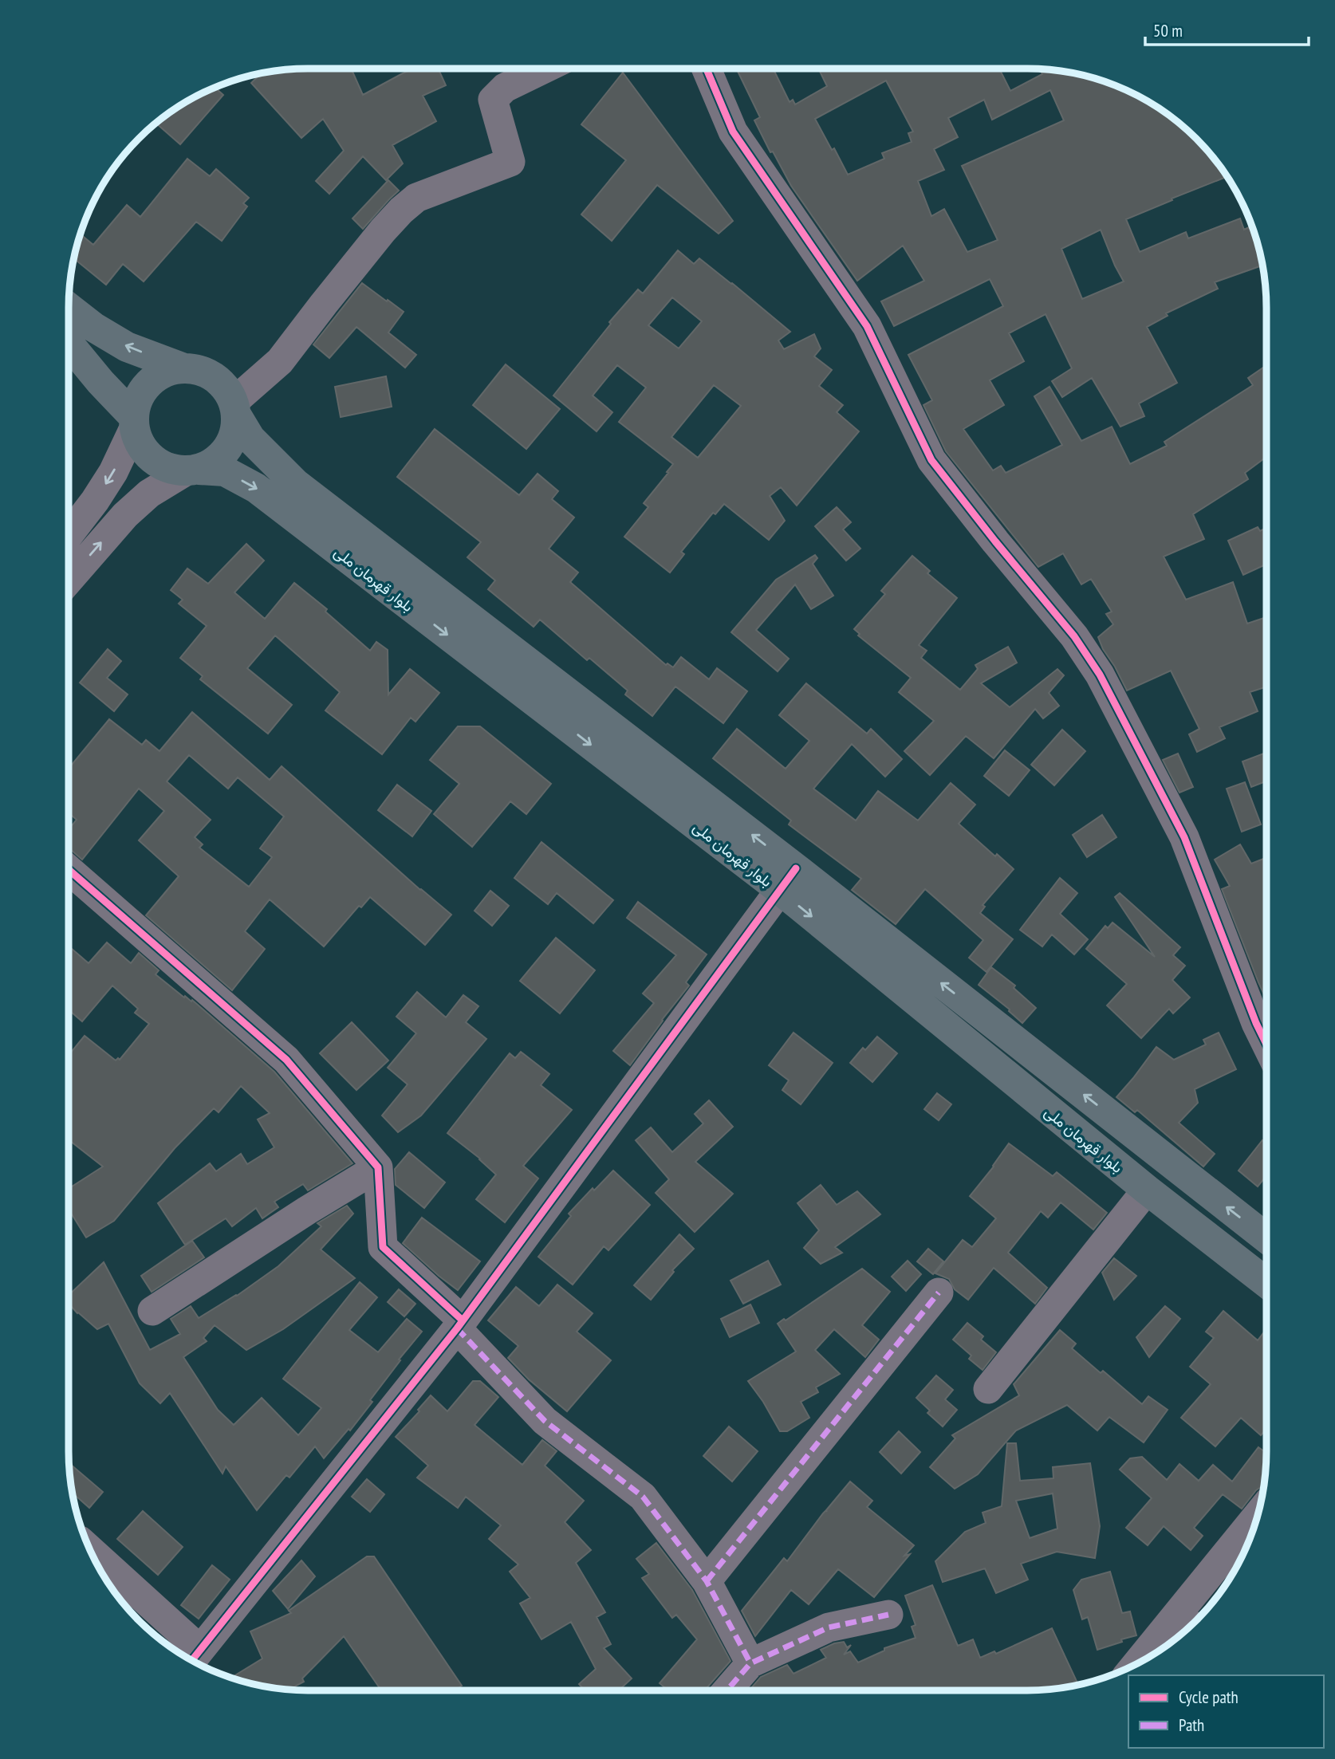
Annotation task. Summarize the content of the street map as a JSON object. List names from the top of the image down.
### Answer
{
  "streets": {
    "highway": ["بلوار قهرمان ملی"]
  },
  "legend": ["Cycle path", "Path"],
  "scale_bar": "50 m"
}
